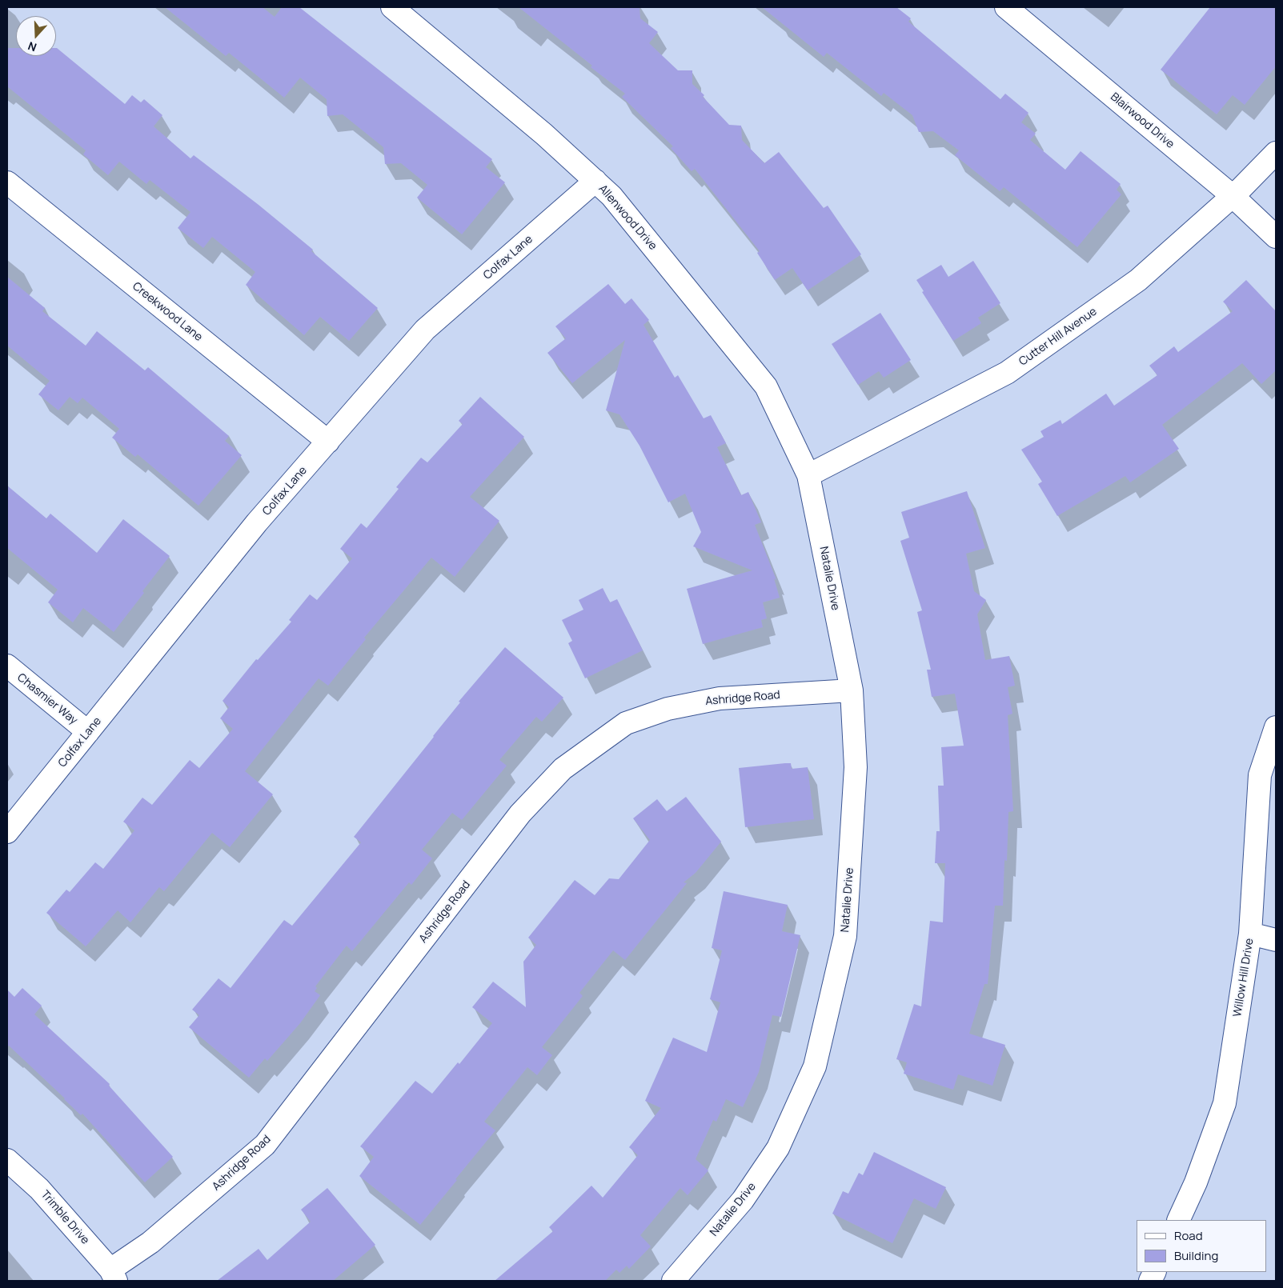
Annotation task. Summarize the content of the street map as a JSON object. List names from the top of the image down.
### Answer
{
  "streets": {
    "street": [
      "Blairwood Drive",
      "Allenwood Drive",
      "Colfax Lane",
      "Creekwood Lane",
      "Cutter Hill Avenue",
      "Natalie Drive",
      "Ashridge Road",
      "Chasmier Way",
      "Willow Hill Drive",
      "Trimble Drive"
    ]
  },
  "crossings": [
    ["Blairwood Drive", "Cutter Hill Avenue"],
    ["Allenwood Drive", "Colfax Lane"],
    ["Allenwood Drive", "Cutter Hill Avenue"],
    ["Allenwood Drive", "Natalie Drive"],
    ["Colfax Lane", "Creekwood Lane"],
    ["Colfax Lane", "Chasmier Way"],
    ["Cutter Hill Avenue", "Natalie Drive"],
    ["Natalie Drive", "Ashridge Road"],
    ["Ashridge Road", "Trimble Drive"]
  ],
  "legend": ["Road", "Building"],
  "north": "bottom"
}
